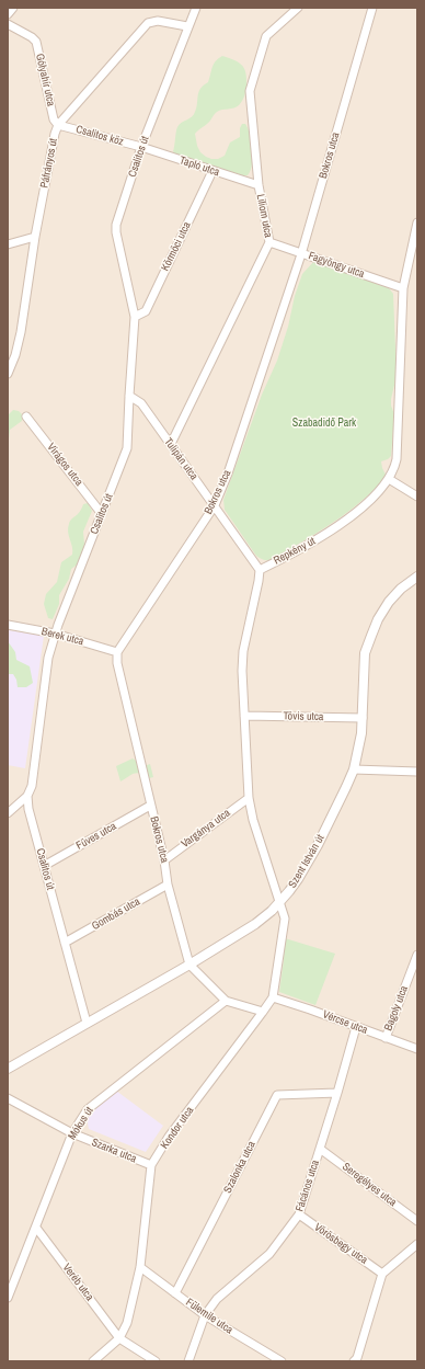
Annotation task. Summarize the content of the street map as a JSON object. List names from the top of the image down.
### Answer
{
  "streets": {
    "street": [
      "Gólyahír utca",
      "Csalitos köz",
      "Bokros utca",
      "Csalitos út",
      "Páfrányos út",
      "Tapló utca",
      "Liliom utca",
      "Körmöci utca",
      "Fagyöngy utca",
      "Tulipán utca",
      "Virágos utca",
      "Repkény út",
      "Berek utca",
      "Tövis utca",
      "Vargánya utca",
      "Füves utca",
      "Szent István út",
      "Gombás utca",
      "Bagoly utca",
      "Vércse utca",
      "Mókus út",
      "Kondor utca",
      "Szarka utca",
      "Szalonka utca",
      "Seregélyes utca",
      "Fácános utca",
      "Vörösbegy utca",
      "Veréb utca",
      "Fülemile utca"
    ]
  },
  "crossings": [
    ["Gólyahír utca", "Csalitos köz"],
    ["Gólyahír utca", "Páfrányos út"],
    ["Csalitos köz", "Csalitos út"],
    ["Csalitos köz", "Páfrányos út"],
    ["Csalitos köz", "Tapló utca"],
    ["Bokros utca", "Fagyöngy utca"],
    ["Bokros utca", "Tulipán utca"],
    ["Bokros utca", "Berek utca"],
    ["Bokros utca", "Vargánya utca"],
    ["Bokros utca", "Füves utca"],
    ["Bokros utca", "Szent István út"],
    ["Bokros utca", "Gombás utca"],
    ["Csalitos út", "Páfrányos út"],
    ["Csalitos út", "Tapló utca"],
    ["Csalitos út", "Körmöci utca"],
    ["Csalitos út", "Tulipán utca"],
    ["Csalitos út", "Virágos utca"],
    ["Csalitos út", "Berek utca"],
    ["Csalitos út", "Füves utca"],
    ["Csalitos út", "Szent István út"],
    ["Csalitos út", "Gombás utca"],
    ["Tapló utca", "Liliom utca"],
    ["Tapló utca", "Körmöci utca"],
    ["Liliom utca", "Fagyöngy utca"],
    ["Liliom utca", "Tulipán utca"],
    ["Fagyöngy utca", "Repkény út"],
    ["Tulipán utca", "Repkény út"],
    ["Tövis utca", "Szent István út"],
    ["Szent István út", "Kondor utca"],
    ["Bagoly utca", "Vércse utca"],
    ["Vércse utca", "Kondor utca"],
    ["Vércse utca", "Fácános utca"],
    ["Mókus út", "Szarka utca"],
    ["Mókus út", "Veréb utca"],
    ["Kondor utca", "Szarka utca"],
    ["Kondor utca", "Veréb utca"],
    ["Kondor utca", "Fülemile utca"],
    ["Szalonka utca", "Fácános utca"],
    ["Szalonka utca", "Fülemile utca"],
    ["Seregélyes utca", "Fácános utca"],
    ["Fácános utca", "Vörösbegy utca"],
    ["Fácános utca", "Fülemile utca"]
  ],
  "parks": ["Szabadidő Park"]
}
